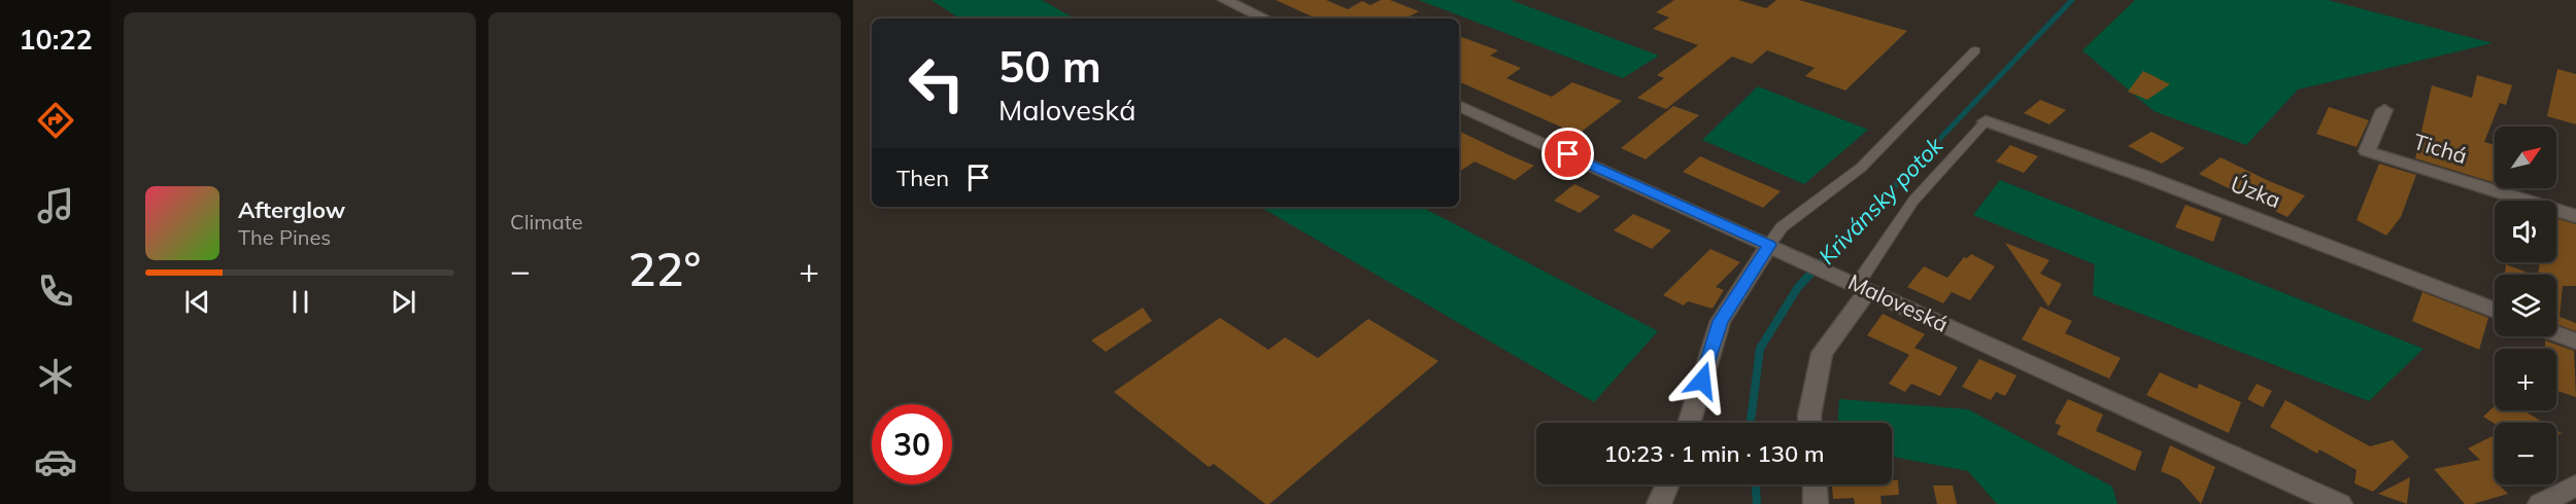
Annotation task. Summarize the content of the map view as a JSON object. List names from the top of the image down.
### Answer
{
  "streets": {
    "street": ["Tichá", "Úzka", "Maloveská"]
  },
  "water": ["Krivánsky potok"],
  "north": "top right",
  "page": {
    "tabs": "10:22",
    "tile": "Climate",
    "turn": ["50 m", "Maloveská"],
    "map_buttons": ["+", "−"],
    "then": "Then",
    "song": ["Afterglow", "The Pines"],
    "heat": ["−", "22°", "+"],
    "limit": "30",
    "trip": "10:23 · 1 min · 130 m"
  }
}
